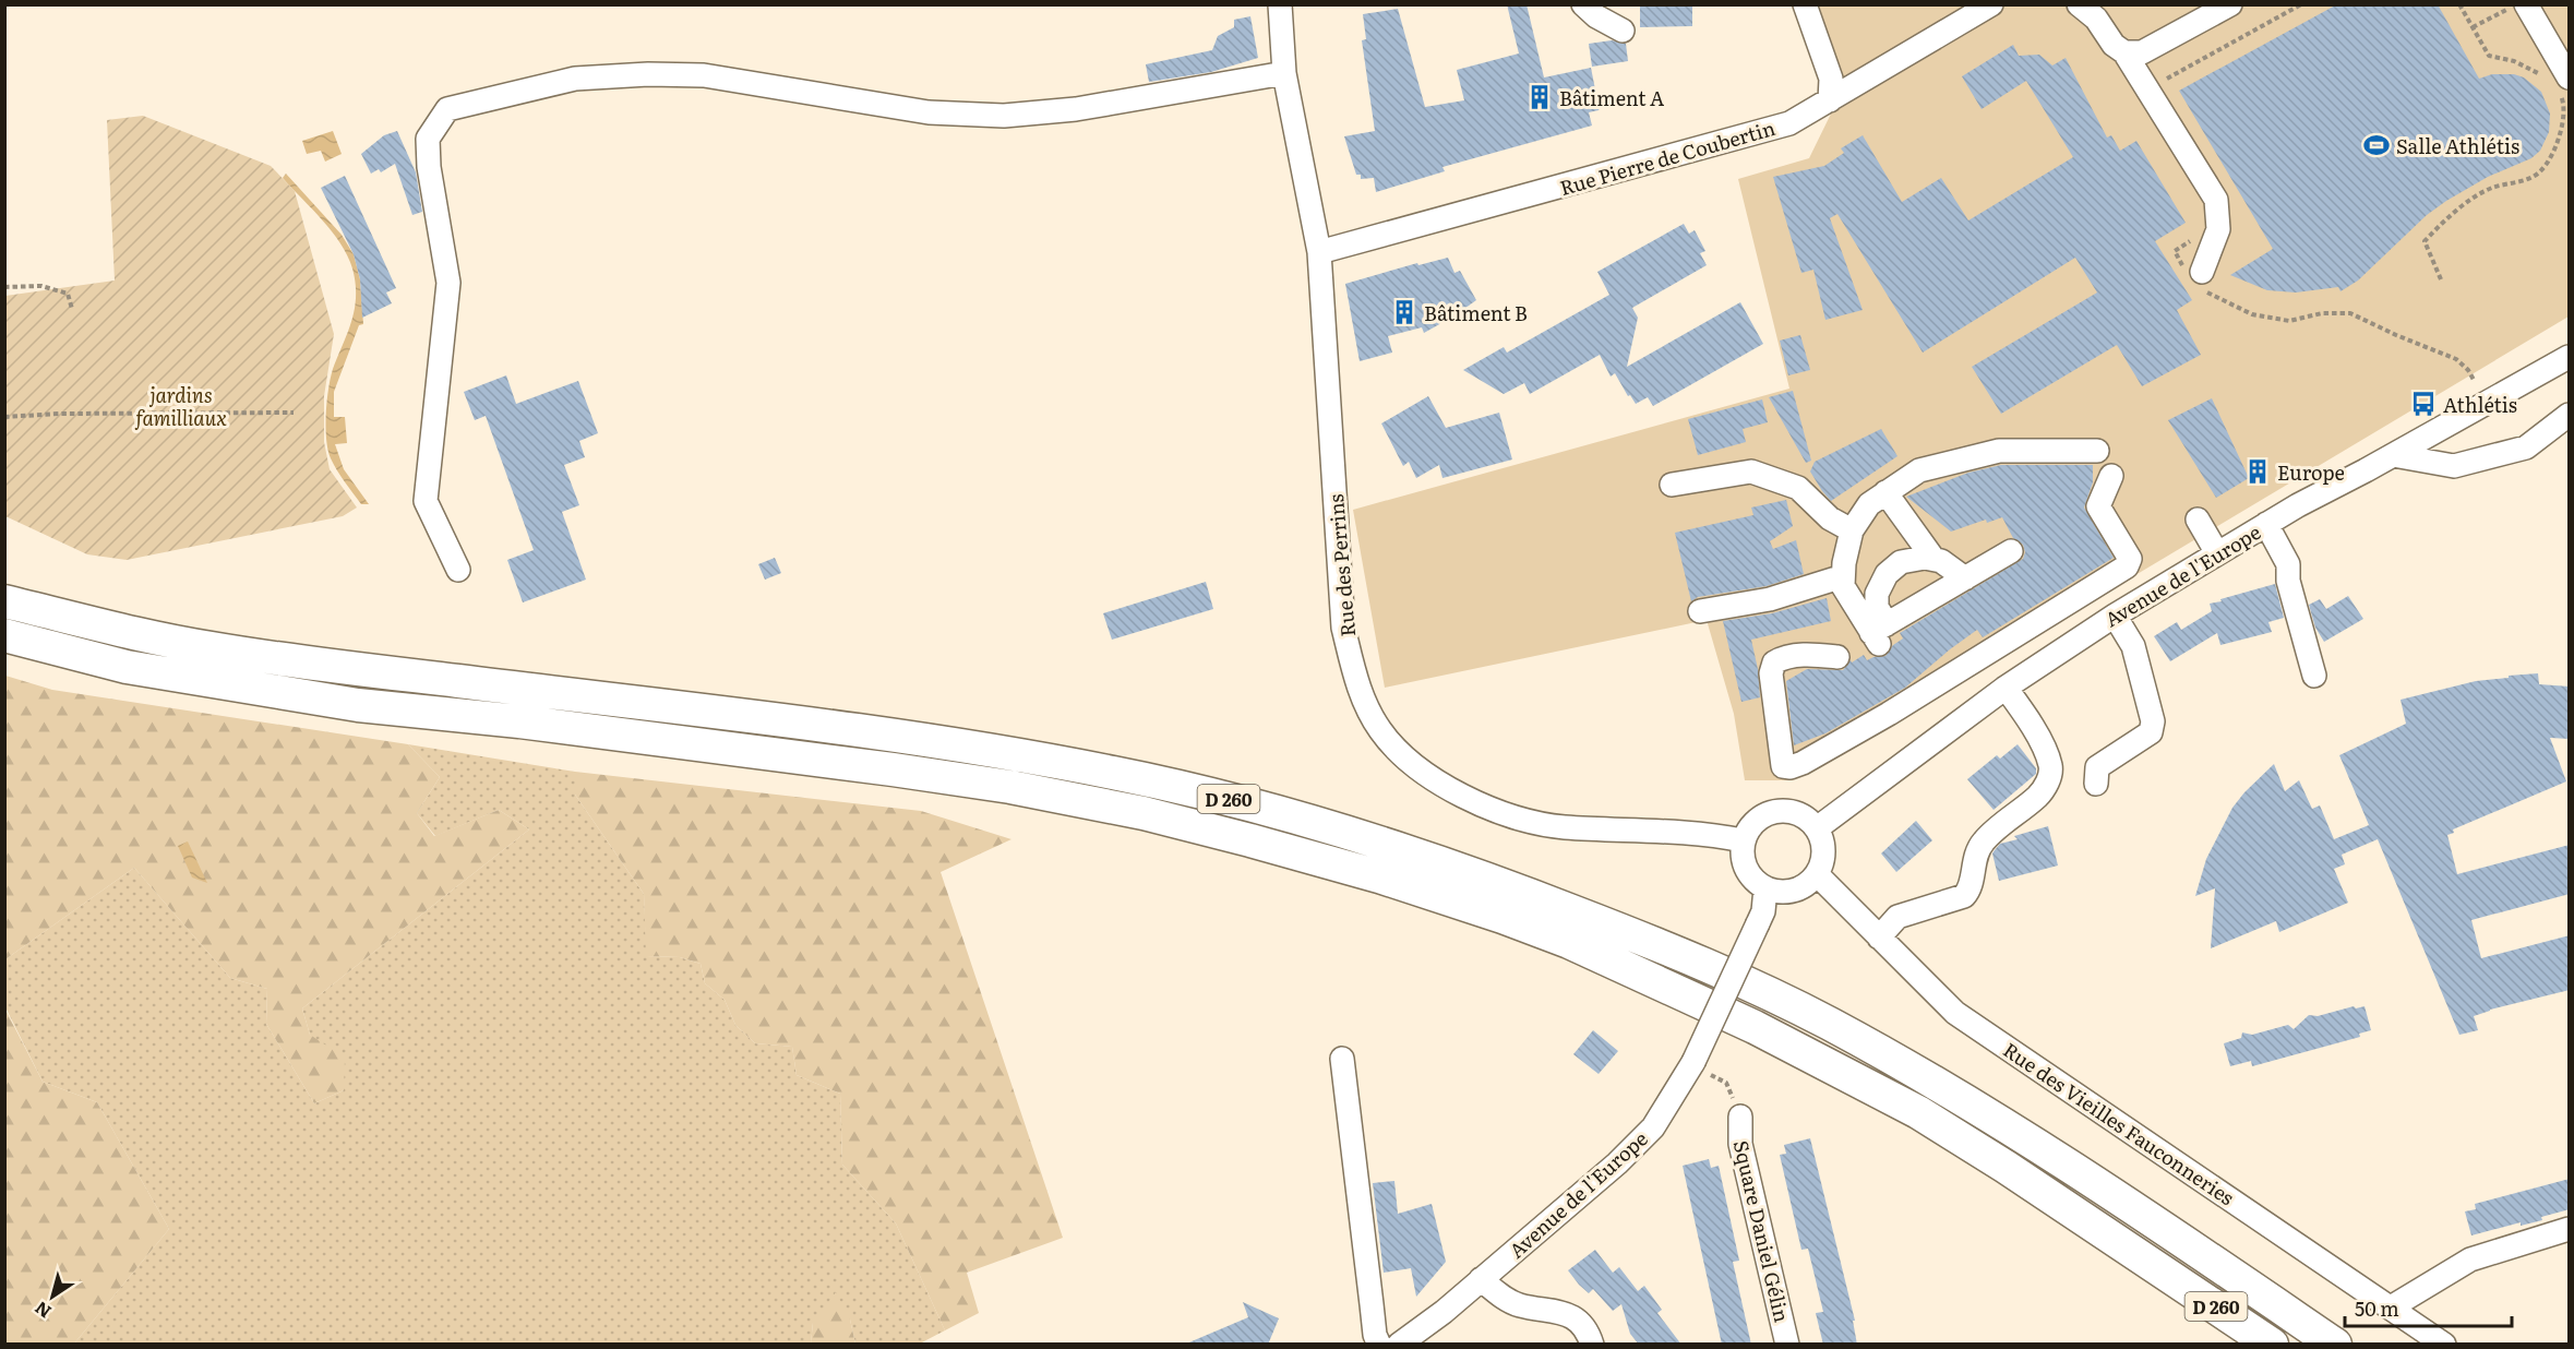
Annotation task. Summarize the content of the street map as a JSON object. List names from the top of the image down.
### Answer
{
  "streets": {
    "highway": ["D 260"],
    "street": [
      "Rue Pierre de Coubertin",
      "Rue des Perrins",
      "Avenue de l'Europe",
      "Rue des Vieilles Fauconneries",
      "Square Daniel Gélin"
    ]
  },
  "crossings": [
    ["Rue Pierre de Coubertin", "Rue des Perrins"],
    ["Rue des Perrins", "Avenue de l'Europe"],
    ["Rue des Perrins", "Rue des Vieilles Fauconneries"],
    ["Avenue de l'Europe", "Rue des Vieilles Fauconneries"]
  ],
  "parks": ["jardins familliaux"],
  "places": {
    "building": ["Bâtiment A", "Bâtiment B", "Europe"],
    "sports": ["Salle Athlétis"],
    "bus stop": ["Athlétis"]
  },
  "scale_bar": "50 m",
  "north": "bottom left"
}
